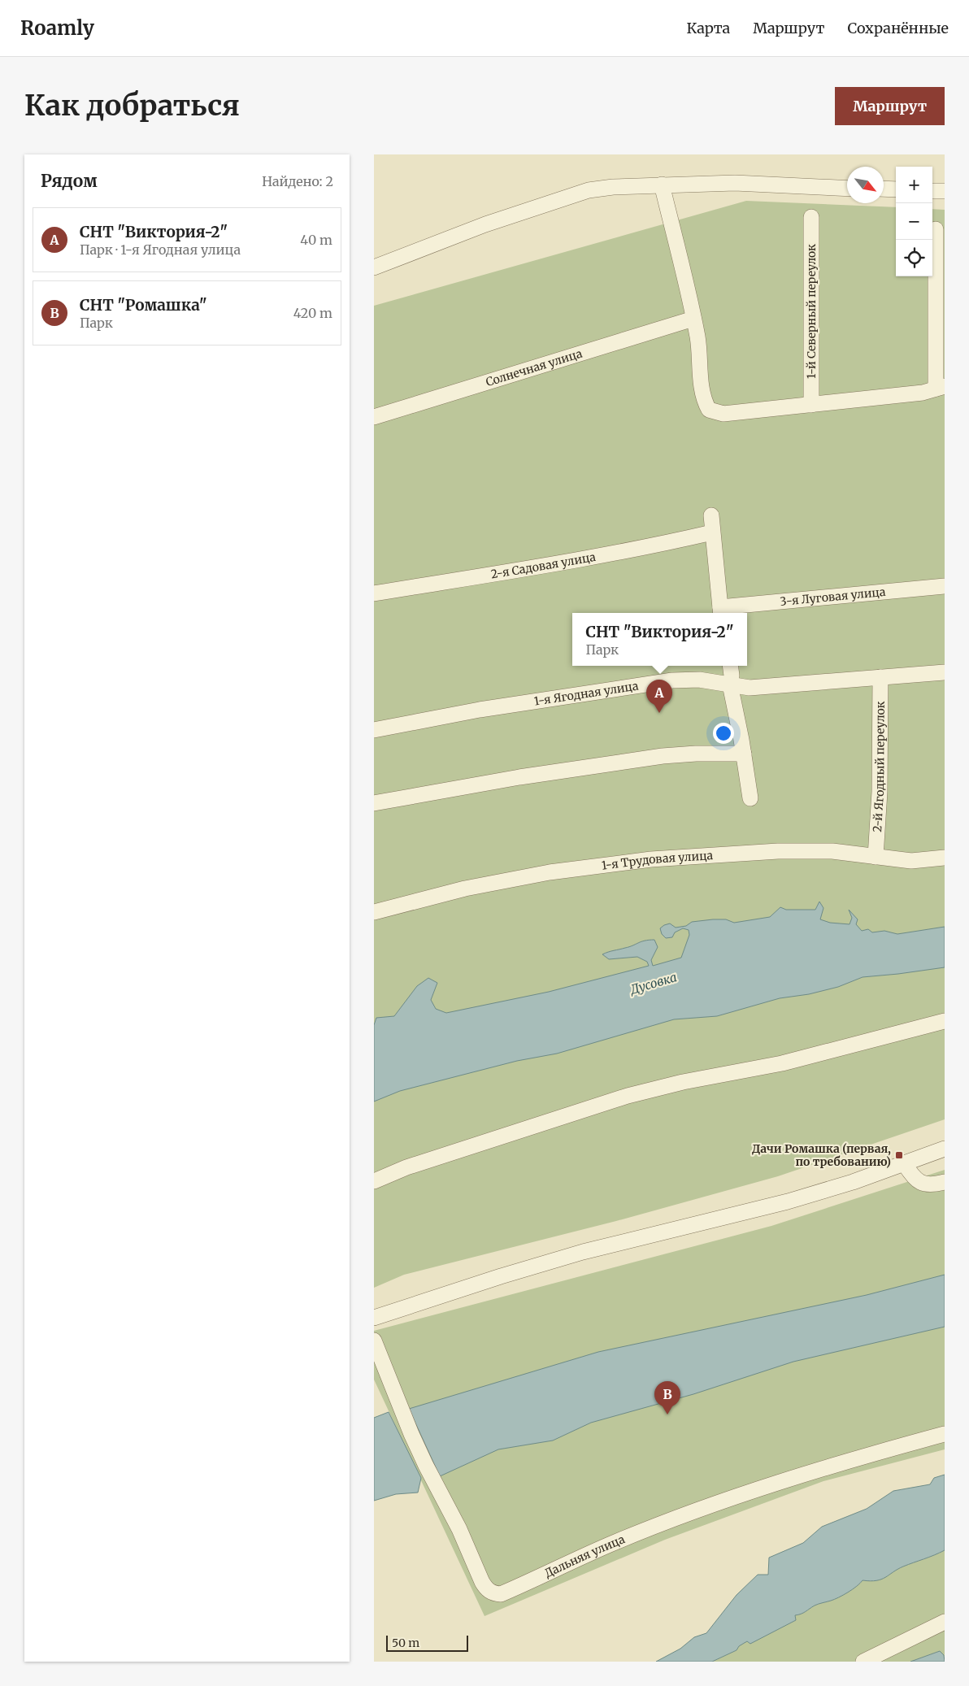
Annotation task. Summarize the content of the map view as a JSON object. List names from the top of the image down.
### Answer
{
  "streets": {
    "street": [
      "1-й Северный переулок",
      "Солнечная улица",
      "2-я Садовая улица",
      "3-я Луговая улица",
      "1-я Ягодная улица",
      "2-й Ягодный переулок",
      "1-я Трудовая улица",
      "Дальняя улица"
    ]
  },
  "crossings": [
    ["1-я Ягодная улица", "2-й Ягодный переулок"],
    ["2-й Ягодный переулок", "1-я Трудовая улица"]
  ],
  "water": ["Дусовка"],
  "places": {
    "transit": ["Дачи Ромашка (первая, по требованию)"]
  },
  "scale_bar": "50 m",
  "north": "bottom right",
  "page": {
    "header": "Roamly",
    "nav": ["Карта", "Маршрут", "Сохранённые"],
    "buttons": "Маршрут",
    "title": "Как добраться",
    "heading": ["Рядом", "Найдено: 2"],
    "map_buttons": ["+", "−"],
    "list": [
      {
        "mark": "A",
        "name": "СНТ \"Виктория-2\"",
        "note": "Парк · 1-я Ягодная улица",
        "value": "40 m"
      },
      {
        "mark": "B",
        "name": "СНТ \"Ромашка\"",
        "note": "Парк",
        "value": "420 m"
      }
    ],
    "popup": ["СНТ \"Виктория-2\"", "Парк"],
    "pins": ["A", "B"],
    "scale": "50 m"
  }
}
